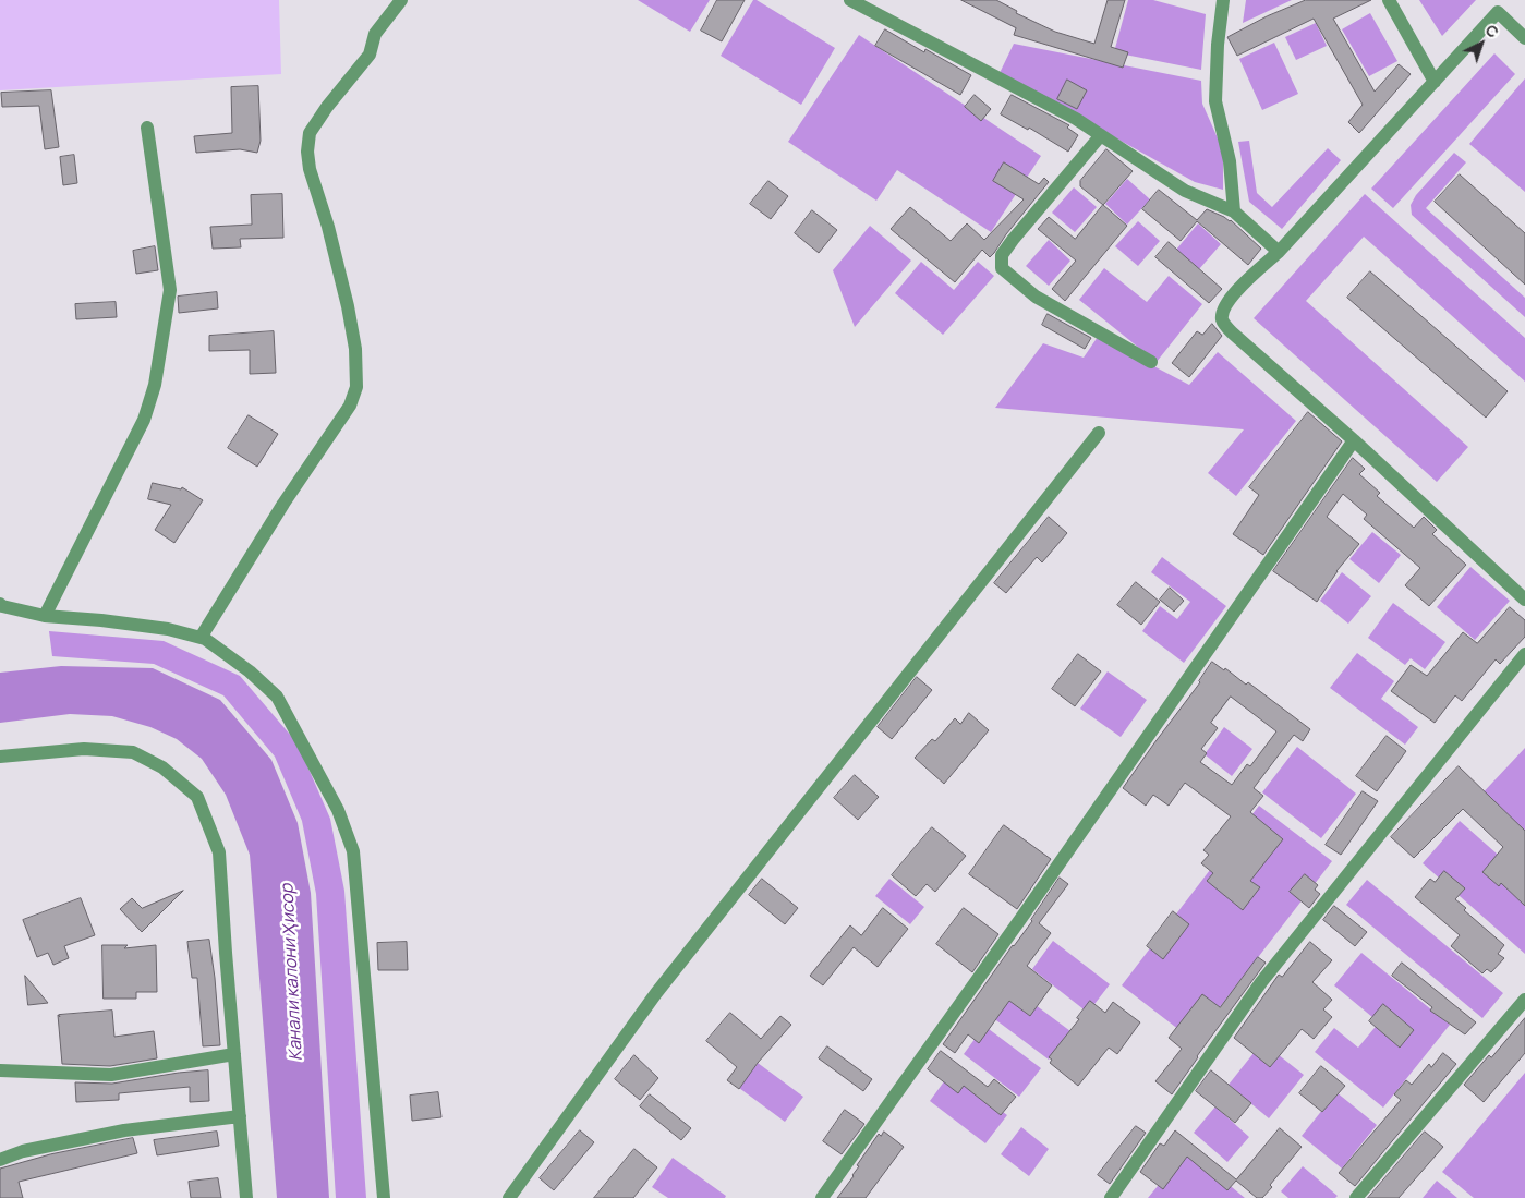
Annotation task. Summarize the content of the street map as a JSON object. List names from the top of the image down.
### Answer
{
  "water": ["Канали калони Ҳисор"],
  "north": "top right"
}
